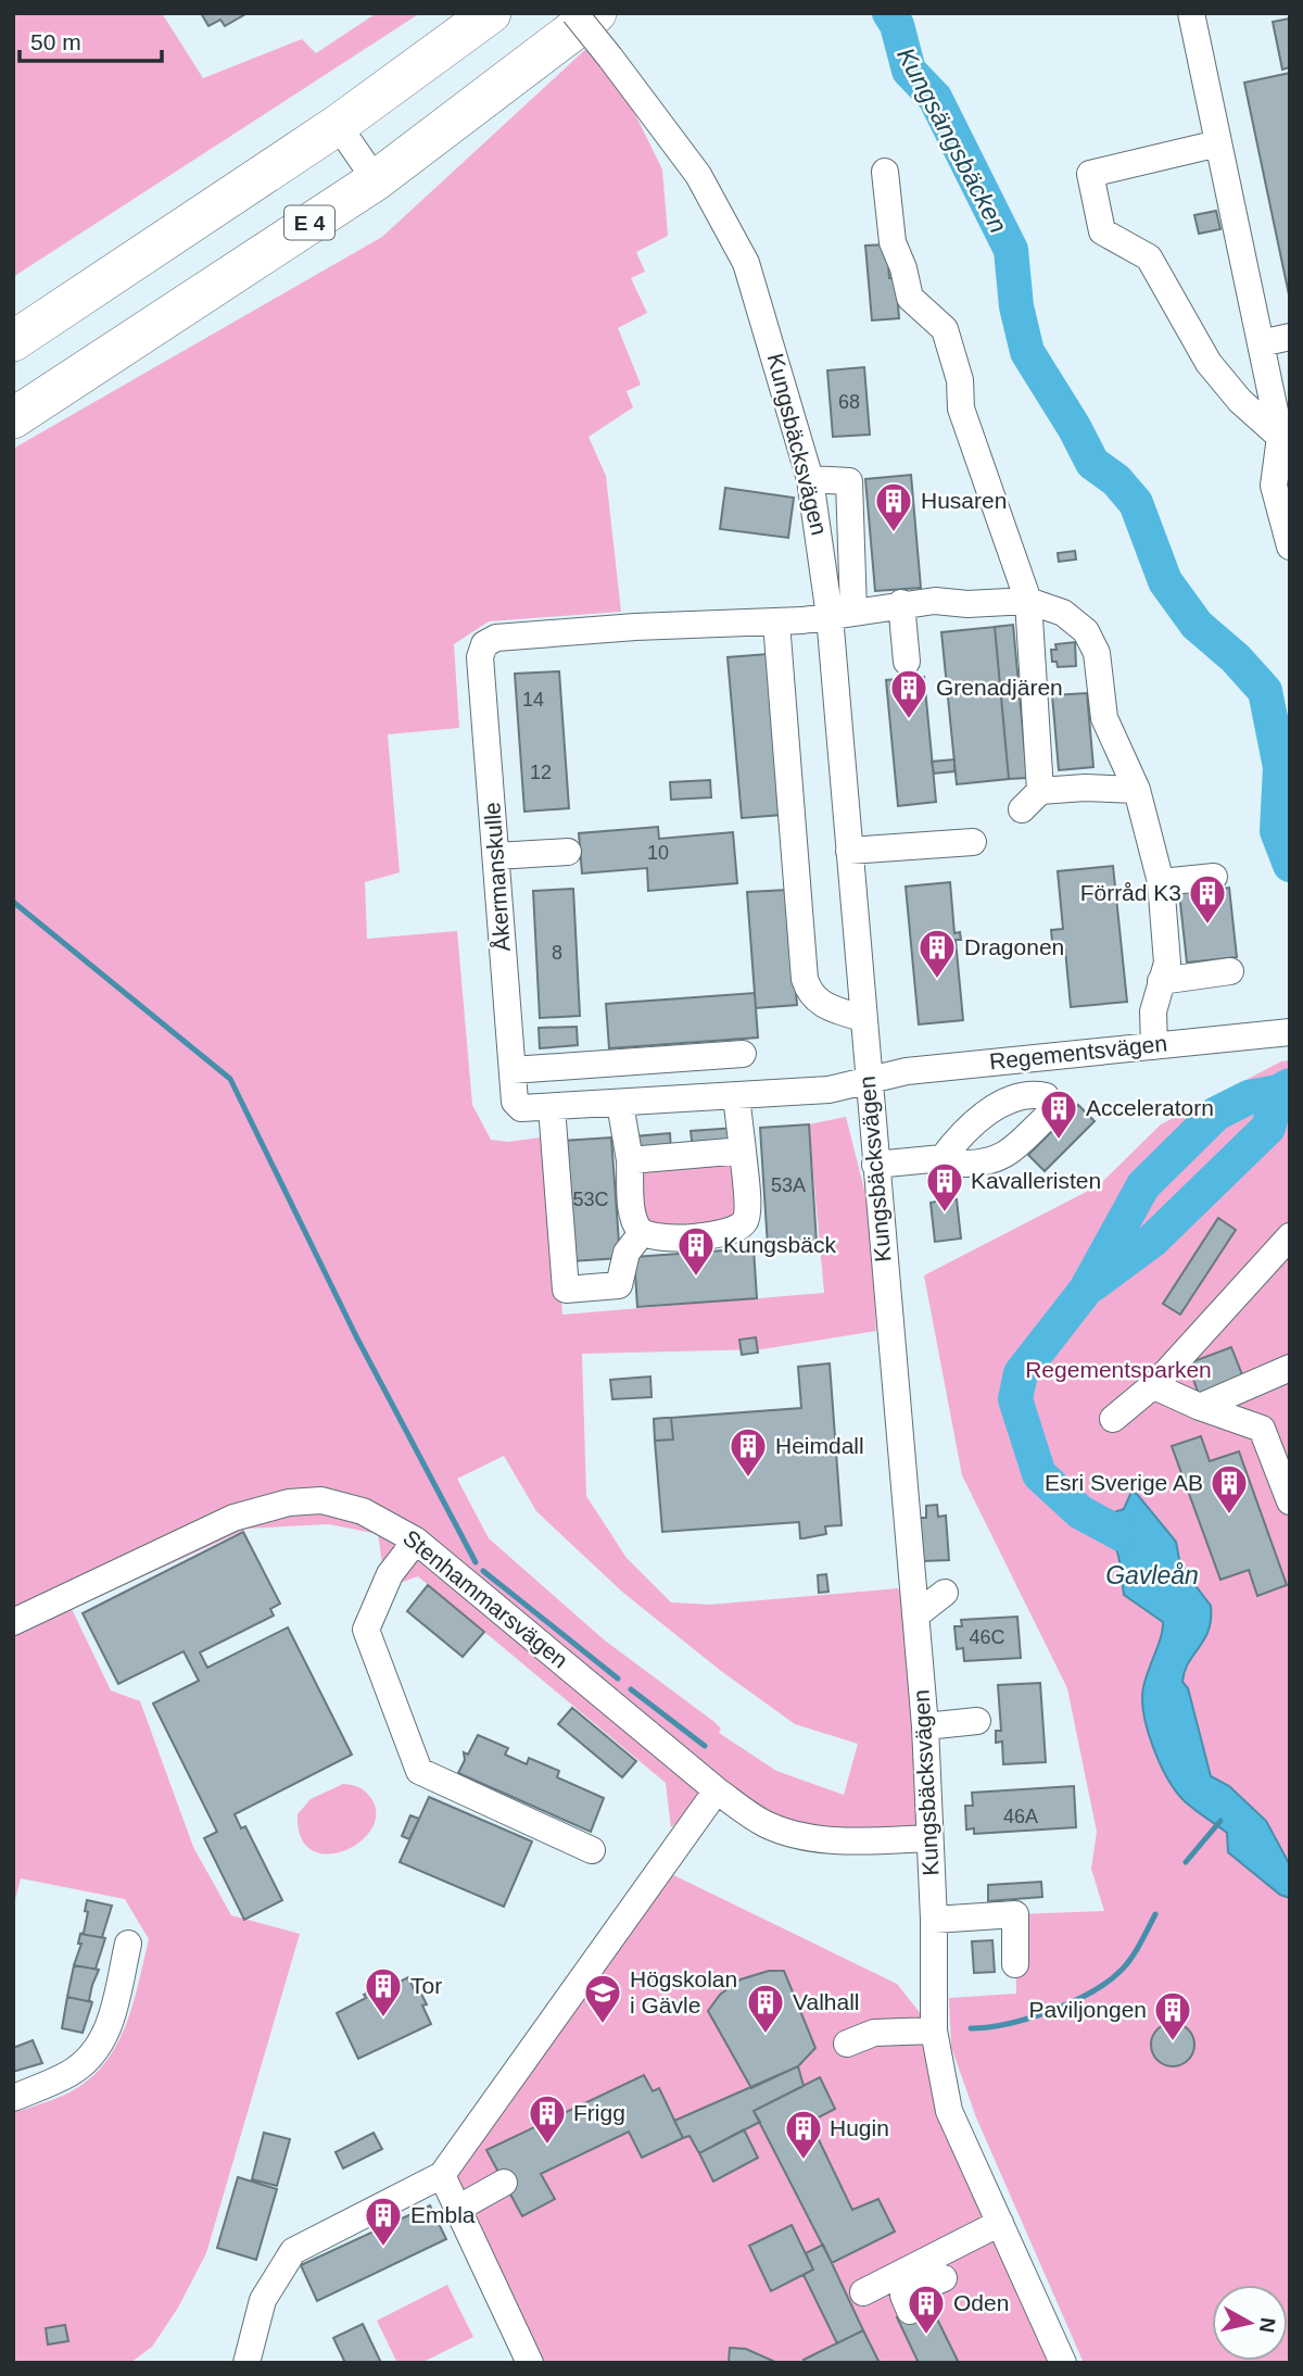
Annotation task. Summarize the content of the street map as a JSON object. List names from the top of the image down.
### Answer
{
  "streets": {
    "highway": ["E 4"],
    "street": [
      "Kungsbäcksvägen",
      "Åkermanskulle",
      "Regementsvägen",
      "Stenhammarsvägen"
    ]
  },
  "crossings": [
    ["Kungsbäcksvägen", "Åkermanskulle"],
    ["Kungsbäcksvägen", "Regementsvägen"],
    ["Kungsbäcksvägen", "Stenhammarsvägen"],
    ["Åkermanskulle", "Regementsvägen"]
  ],
  "water": ["Kungsängsbäcken", "Gavleån"],
  "parks": ["Regementsparken"],
  "places": {
    "building": [
      "Husaren",
      "Grenadjären",
      "Förråd K3",
      "Dragonen",
      "Acceleratorn",
      "Kavalleristen",
      "Kungsbäck",
      "Heimdall",
      "Esri Sverige AB",
      "Tor",
      "Valhall",
      "Paviljongen",
      "Frigg",
      "Hugin",
      "Embla",
      "Oden"
    ],
    "school or university": ["Högskolan i Gävle"]
  },
  "house_numbers": [
    "68",
    "14",
    "12",
    "10",
    "8",
    "53A",
    "53C",
    "46C",
    "46A"
  ],
  "scale_bar": "50 m",
  "north": "right"
}
